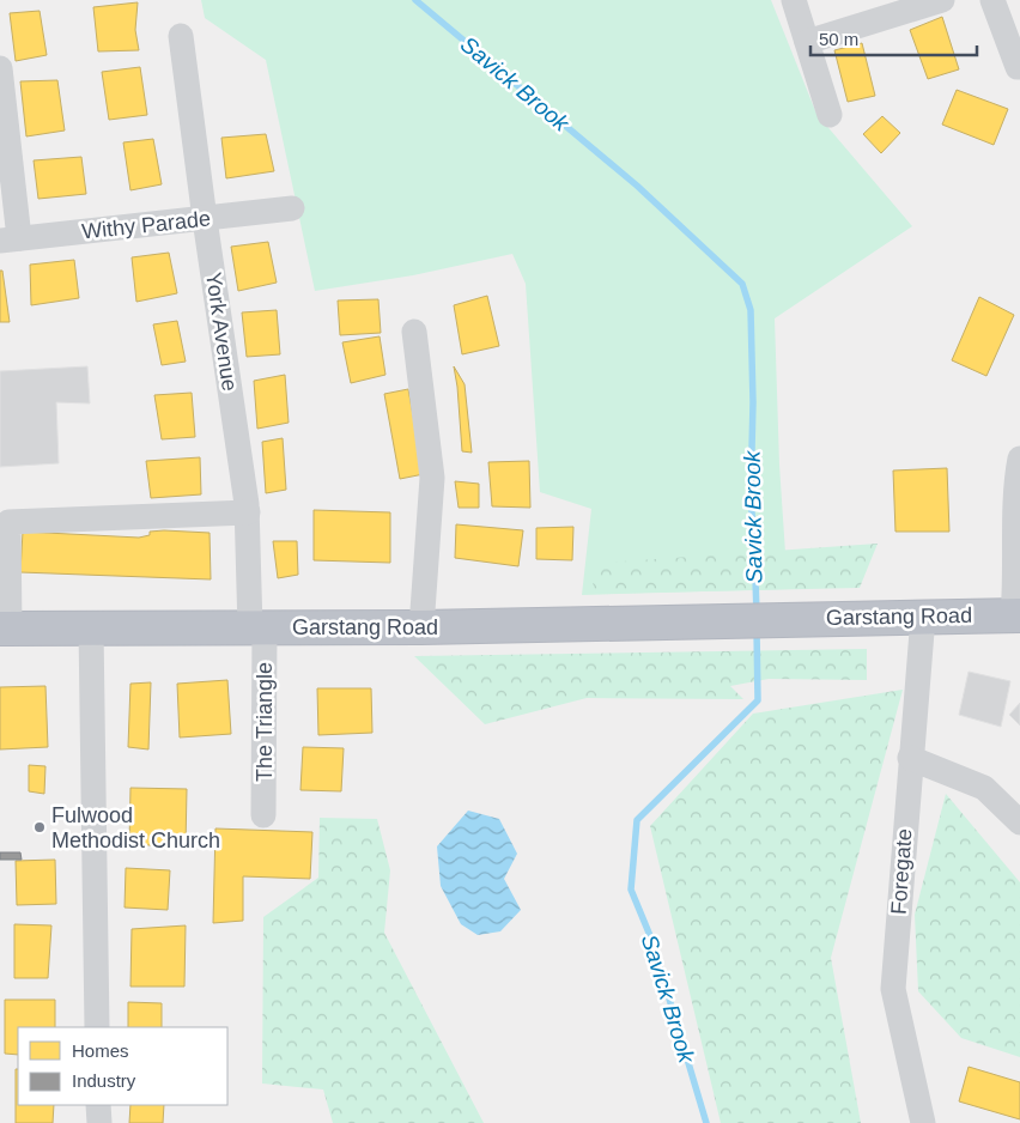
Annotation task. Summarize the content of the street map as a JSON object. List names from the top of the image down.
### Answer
{
  "streets": {
    "highway": ["Garstang Road"],
    "street": [
      "Withy Parade",
      "York Avenue",
      "The Triangle",
      "Foregate"
    ]
  },
  "crossings": [
    ["Withy Parade", "York Avenue"],
    ["York Avenue", "Garstang Road"],
    ["York Avenue", "The Triangle"],
    ["Garstang Road", "The Triangle"],
    ["Garstang Road", "Foregate"]
  ],
  "water": ["Savick Brook"],
  "places": ["Fulwood Methodist Church"],
  "legend": ["Homes", "Industry"],
  "scale_bar": "50 m"
}
